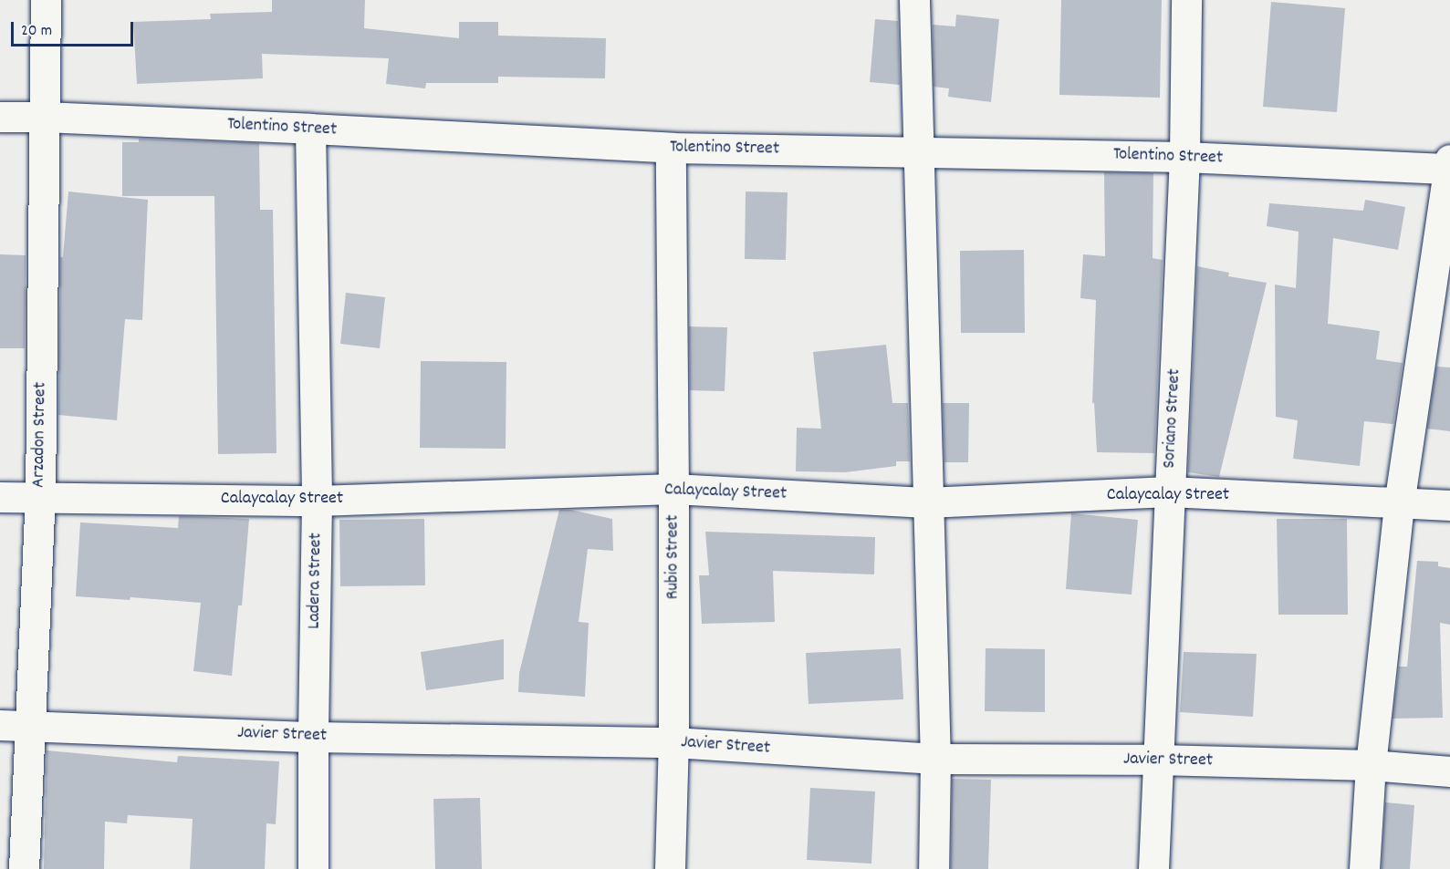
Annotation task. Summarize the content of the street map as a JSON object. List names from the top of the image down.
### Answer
{
  "streets": {
    "street": [
      "Tolentino Street",
      "Soriano Street",
      "Arzadon Street",
      "Calaycalay Street",
      "Rubio Street",
      "Ladera Street",
      "Javier Street"
    ]
  },
  "crossings": [
    ["Tolentino Street", "Soriano Street"],
    ["Tolentino Street", "Arzadon Street"],
    ["Tolentino Street", "Rubio Street"],
    ["Tolentino Street", "Ladera Street"],
    ["Soriano Street", "Calaycalay Street"],
    ["Soriano Street", "Javier Street"],
    ["Arzadon Street", "Calaycalay Street"],
    ["Arzadon Street", "Javier Street"],
    ["Calaycalay Street", "Rubio Street"],
    ["Calaycalay Street", "Ladera Street"],
    ["Rubio Street", "Javier Street"],
    ["Ladera Street", "Javier Street"]
  ],
  "scale_bar": "20 m"
}
